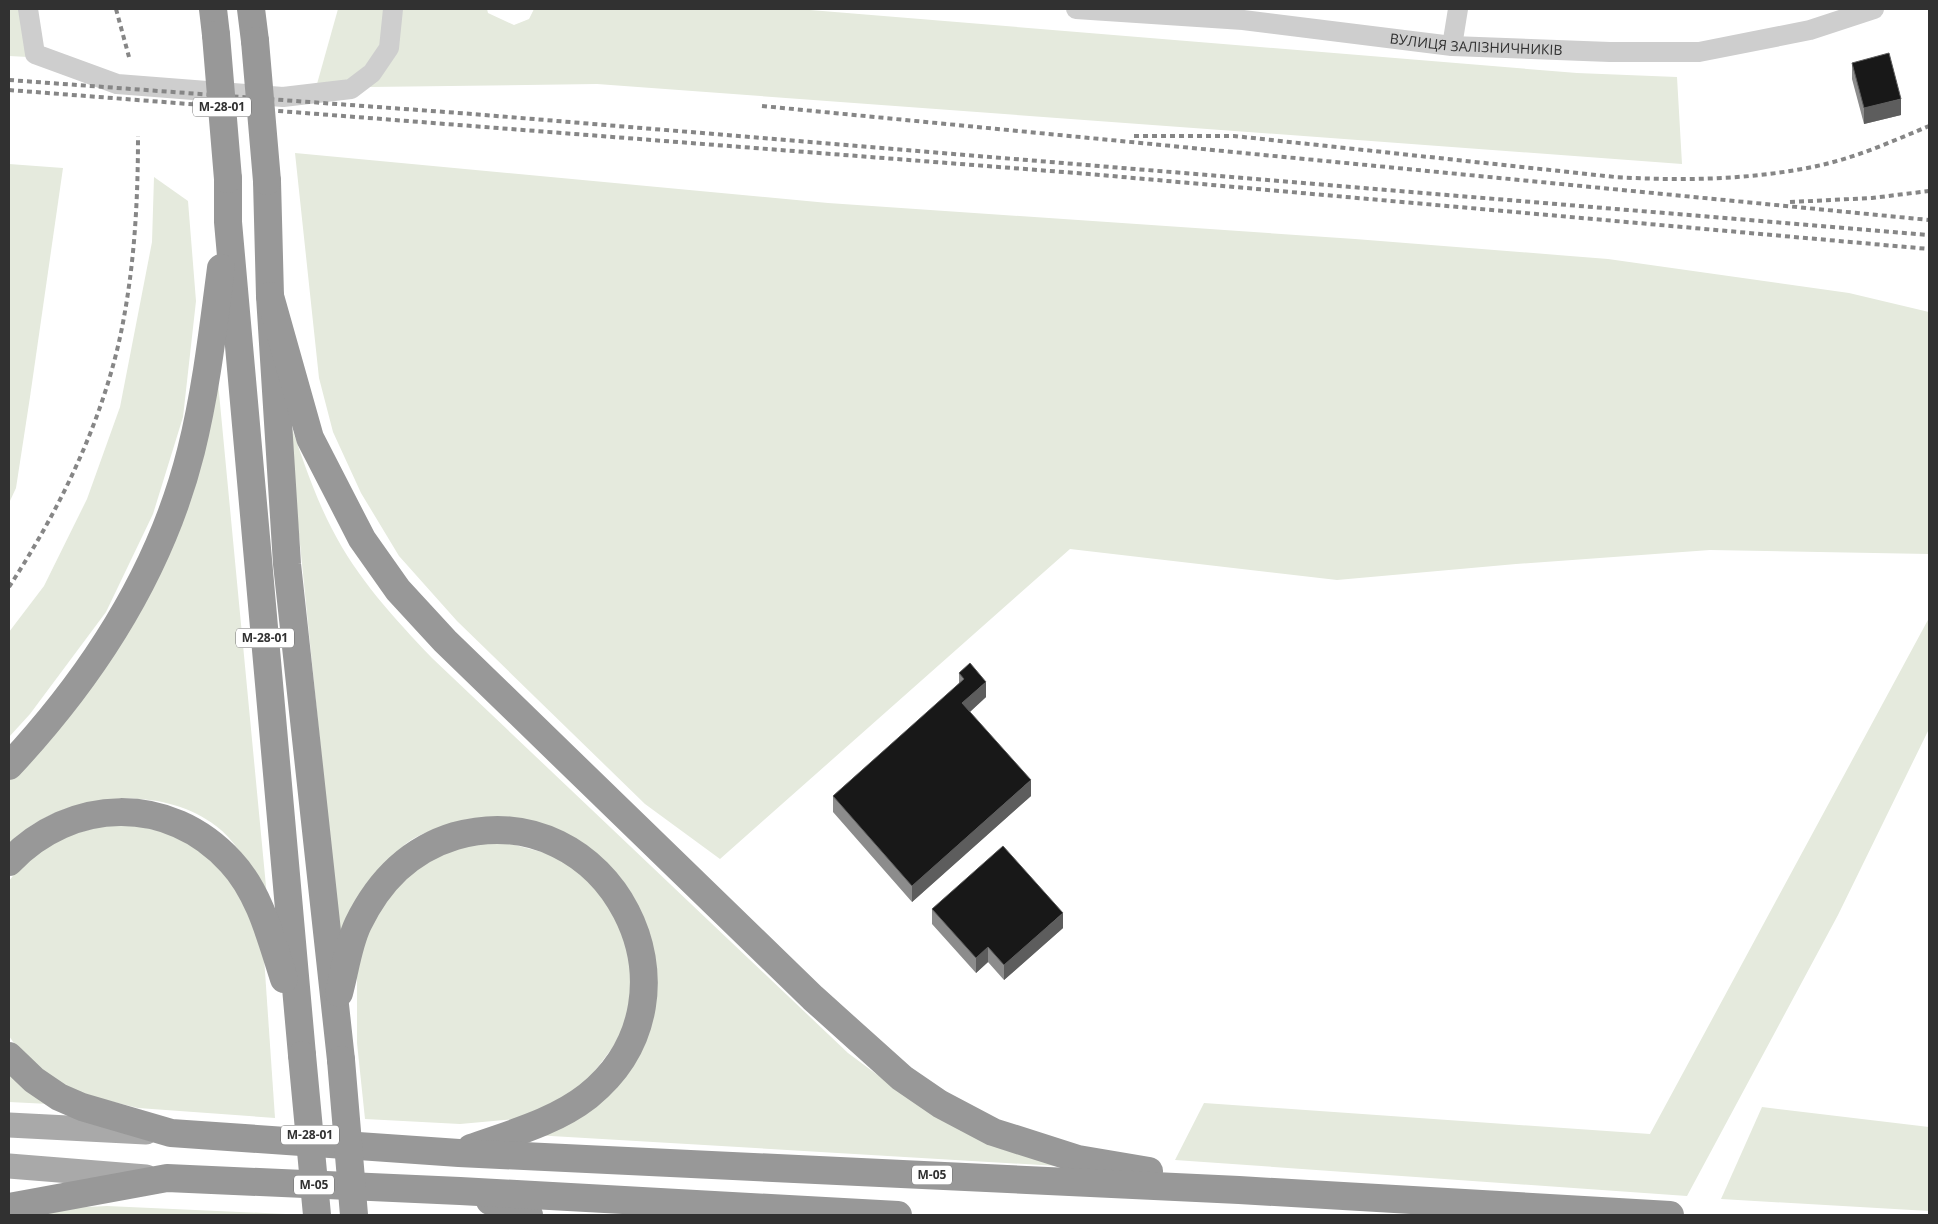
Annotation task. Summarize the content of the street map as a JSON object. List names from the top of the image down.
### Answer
{
  "streets": {
    "highway": ["М-28-01", "М-05"],
    "street": ["ВУЛИЦЯ ЗАЛІЗНИЧНИКІВ"]
  }
}
